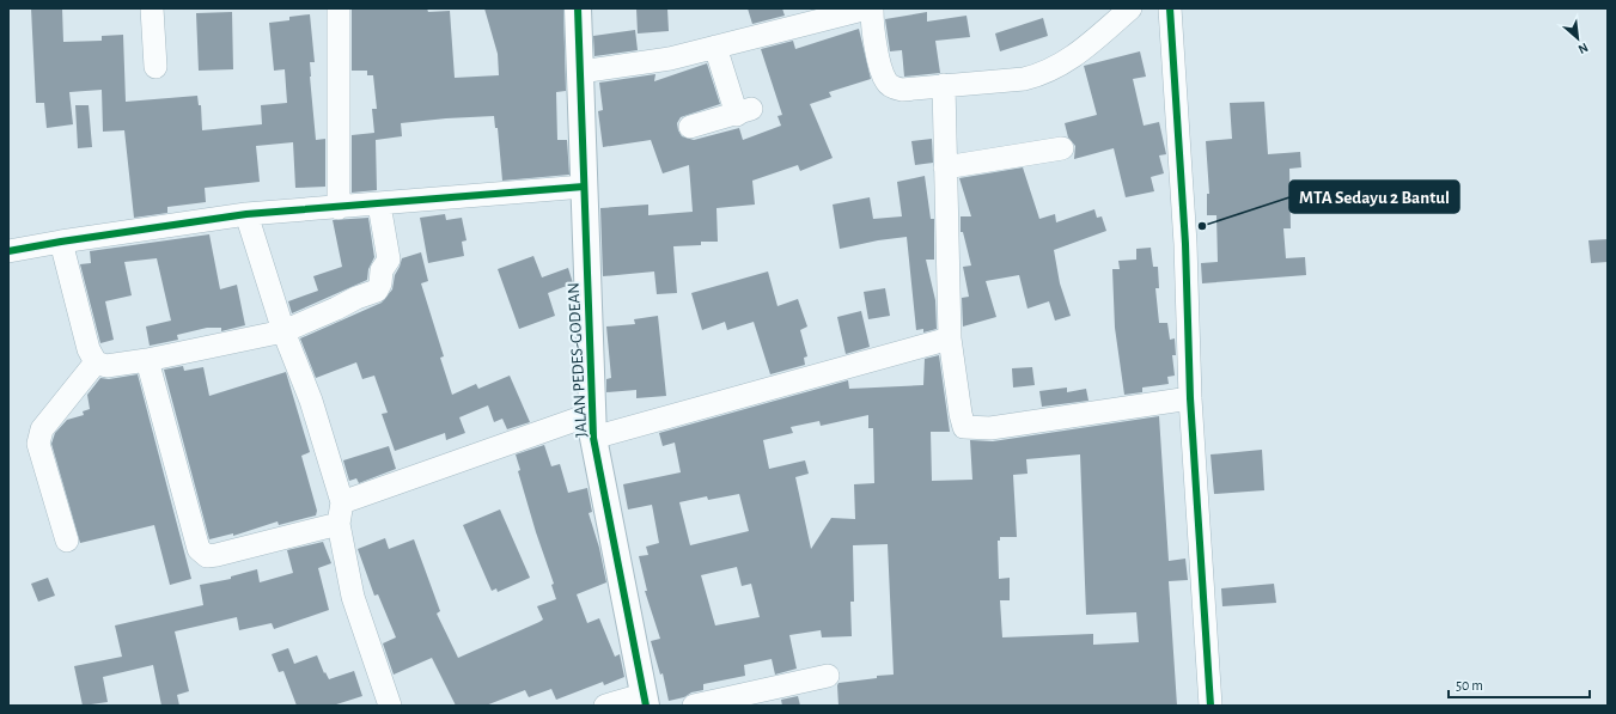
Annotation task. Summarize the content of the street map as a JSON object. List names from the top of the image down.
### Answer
{
  "streets": {
    "street": ["JALAN PEDES-GODEAN"]
  },
  "places": ["MTA Sedayu 2 Bantul"],
  "scale_bar": "50 m",
  "north": "bottom right"
}
